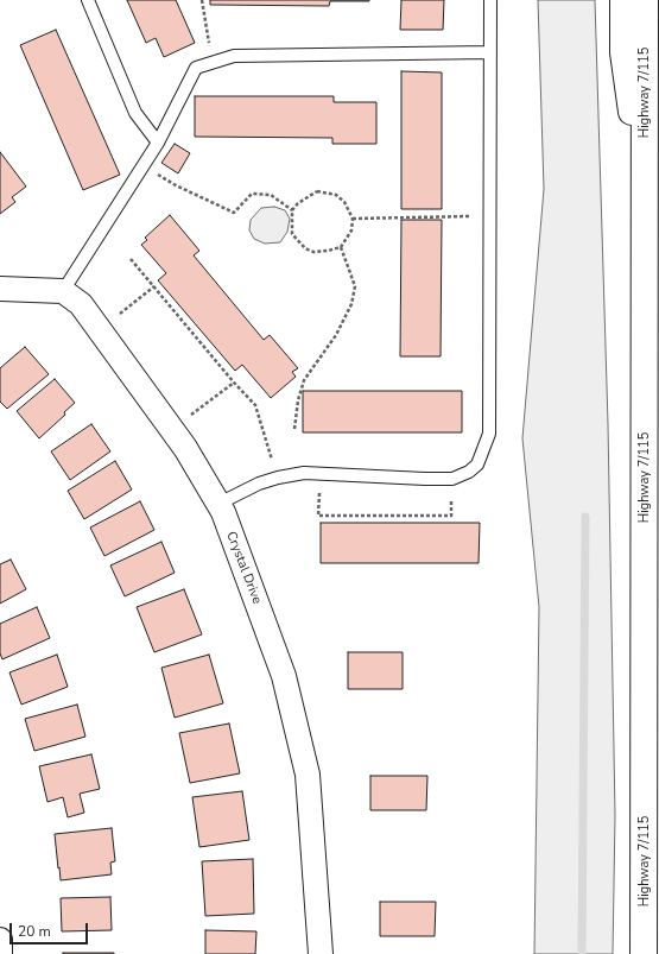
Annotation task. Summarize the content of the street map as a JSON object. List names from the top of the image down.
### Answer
{
  "streets": {
    "highway": ["Highway 7/115"],
    "street": ["Crystal Drive"]
  },
  "scale_bar": "20 m"
}
